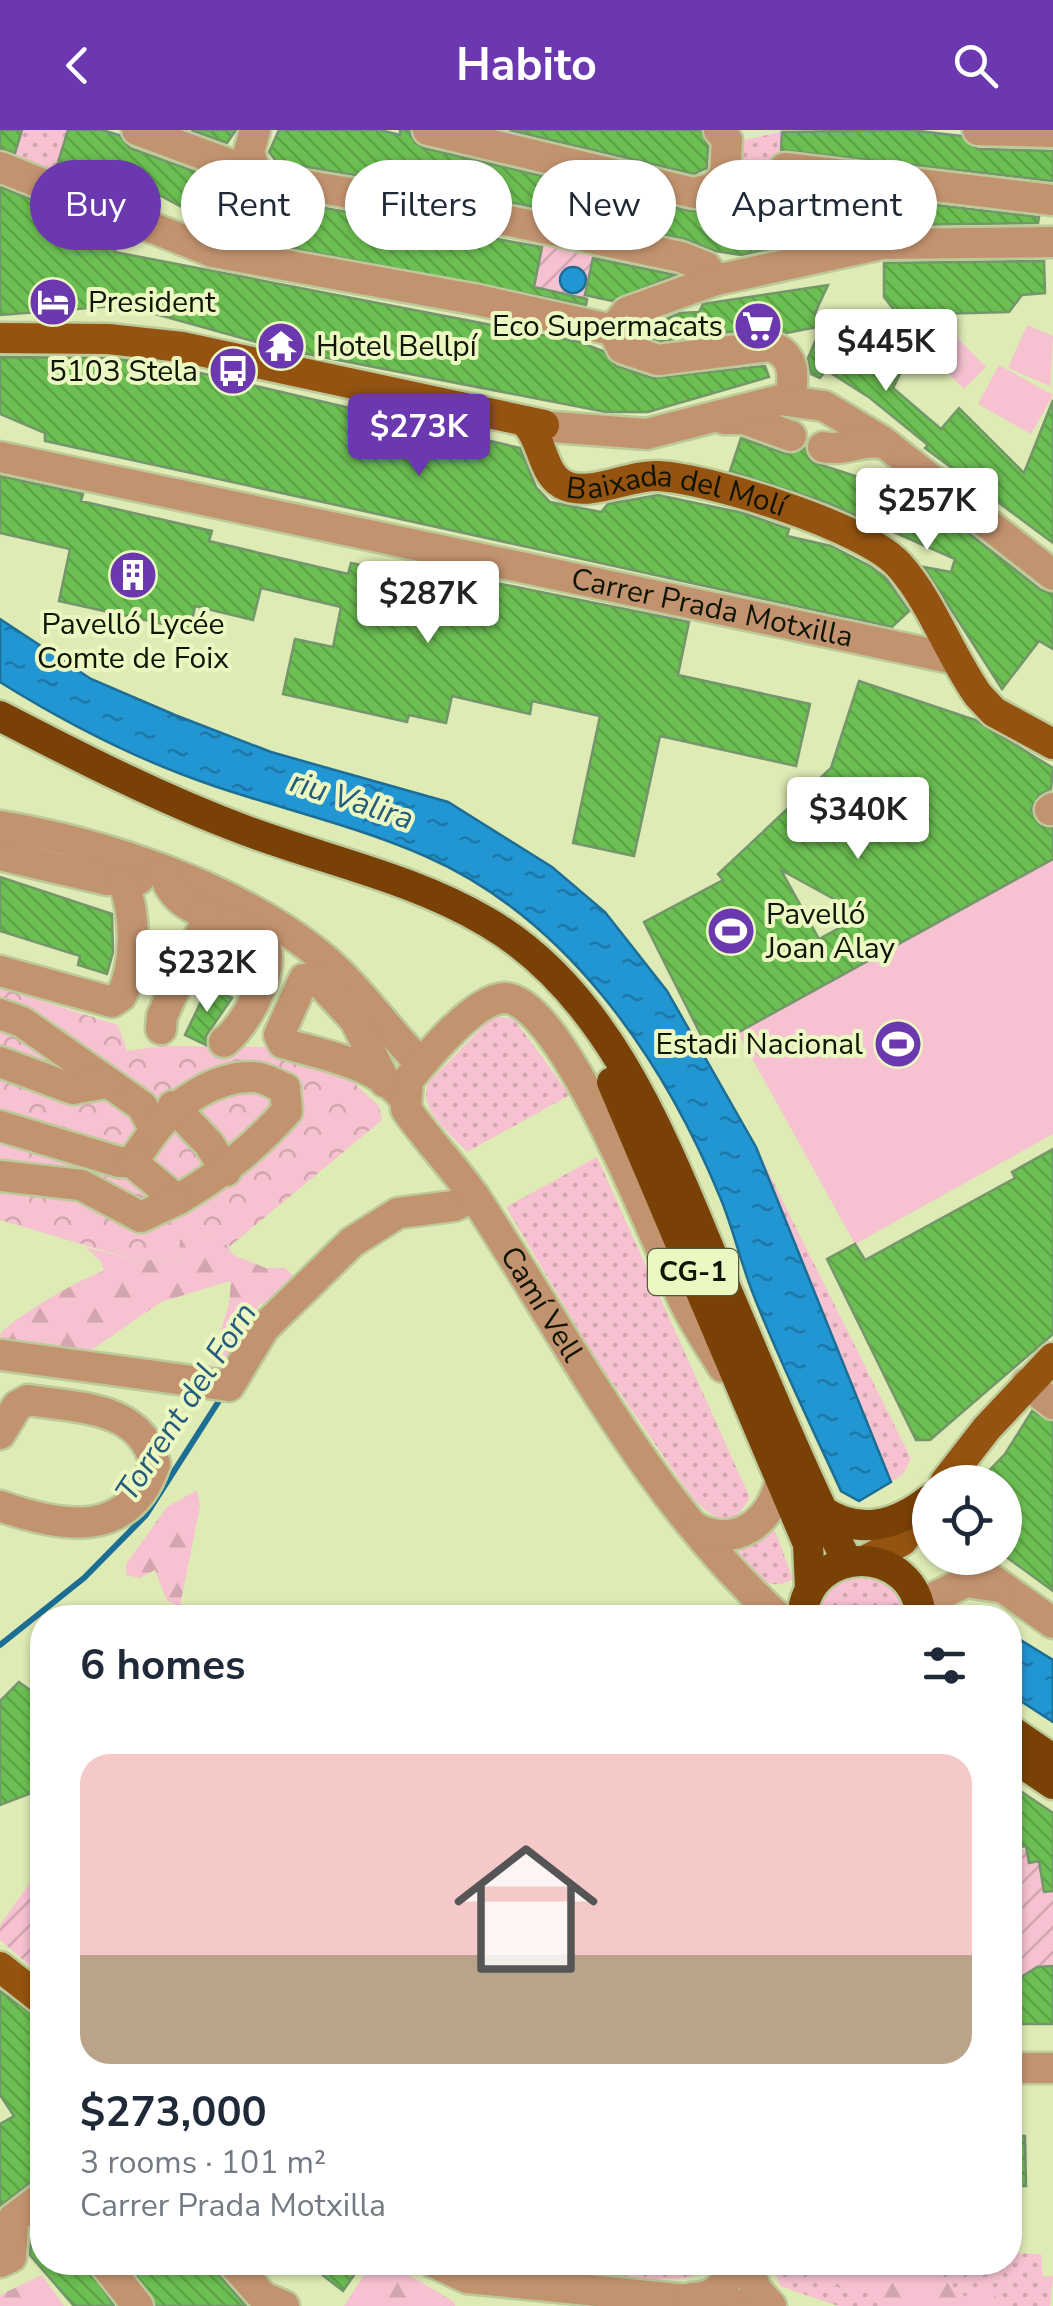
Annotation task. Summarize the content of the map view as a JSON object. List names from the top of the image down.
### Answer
{
  "streets": {
    "highway": ["CG-1"],
    "main road": ["Baixada del Molí"],
    "street": ["Carrer Prada Motxilla", "Camí Vell"]
  },
  "crossings": [
    ["Baixada del Molí", "Carrer Prada Motxilla"],
    ["CG-1", "Camí Vell"]
  ],
  "water": ["riu Valira", "Torrent del Forn"],
  "places": {
    "hotel": ["President"],
    "supermarket": ["Eco Supermacats"],
    "temple": ["Hotel Bellpí"],
    "bus stop": ["5103 Stela"],
    "building": ["Pavelló Lycée Comte de Foix"],
    "sports": ["Pavelló Joan Alay", "Estadi Nacional"]
  },
  "page": {
    "header": "Habito",
    "chip": [
      "Buy",
      "Rent",
      "Filters",
      "New",
      "Apartment"
    ],
    "price": [
      "$445K",
      "$273K",
      "$257K",
      "$287K",
      "$340K",
      "$232K"
    ],
    "heading": "6 homes",
    "list": [
      {
        "name": "$273,000",
        "note": "3 rooms · 101 m² · Carrer Prada Motxilla"
      }
    ]
  }
}
